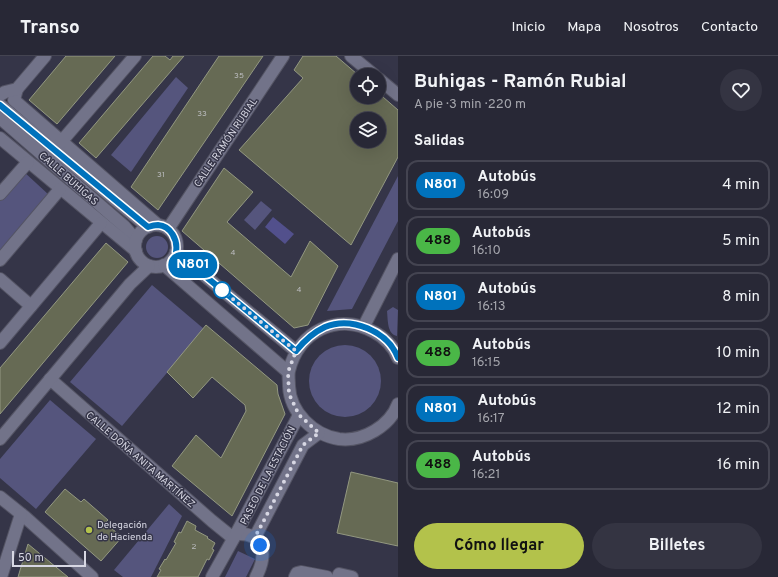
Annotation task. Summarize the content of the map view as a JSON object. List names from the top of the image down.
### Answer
{
  "streets": {
    "street": [
      "CALLE RAMÓN RUBIAL",
      "CALLE BUHIGAS",
      "CALLE DOÑA ANITA MARTÍNEZ",
      "PASEO DE LA ESTACIÓN"
    ]
  },
  "crossings": [
    ["CALLE RAMÓN RUBIAL", "CALLE BUHIGAS"],
    ["CALLE DOÑA ANITA MARTÍNEZ", "PASEO DE LA ESTACIÓN"]
  ],
  "places": ["Delegación de Hacienda"],
  "lines": ["bus line N801"],
  "house_numbers": [
    "35",
    "33",
    "31",
    "4",
    "4",
    "2"
  ],
  "scale_bar": "50 m",
  "page": {
    "header": "Transo",
    "nav": [
      "Inicio",
      "Mapa",
      "Nosotros",
      "Contacto"
    ],
    "on_map": "N801",
    "heading": [
      ["Buhigas - Ramón Rubial", "A pie · 3 min · 220 m"],
      "Salidas"
    ],
    "list": [
      {
        "mark": "N801",
        "name": "Autobús",
        "note": "16:09",
        "value": "4 min"
      },
      {
        "mark": "488",
        "name": "Autobús",
        "note": "16:10",
        "value": "5 min"
      },
      {
        "mark": "N801",
        "name": "Autobús",
        "note": "16:13",
        "value": "8 min"
      },
      {
        "mark": "488",
        "name": "Autobús",
        "note": "16:15",
        "value": "10 min"
      },
      {
        "mark": "N801",
        "name": "Autobús",
        "note": "16:17",
        "value": "12 min"
      },
      {
        "mark": "488",
        "name": "Autobús",
        "note": "16:21",
        "value": "16 min"
      }
    ],
    "buttons": ["Cómo llegar", "Billetes"],
    "scale": "50 m"
  }
}
